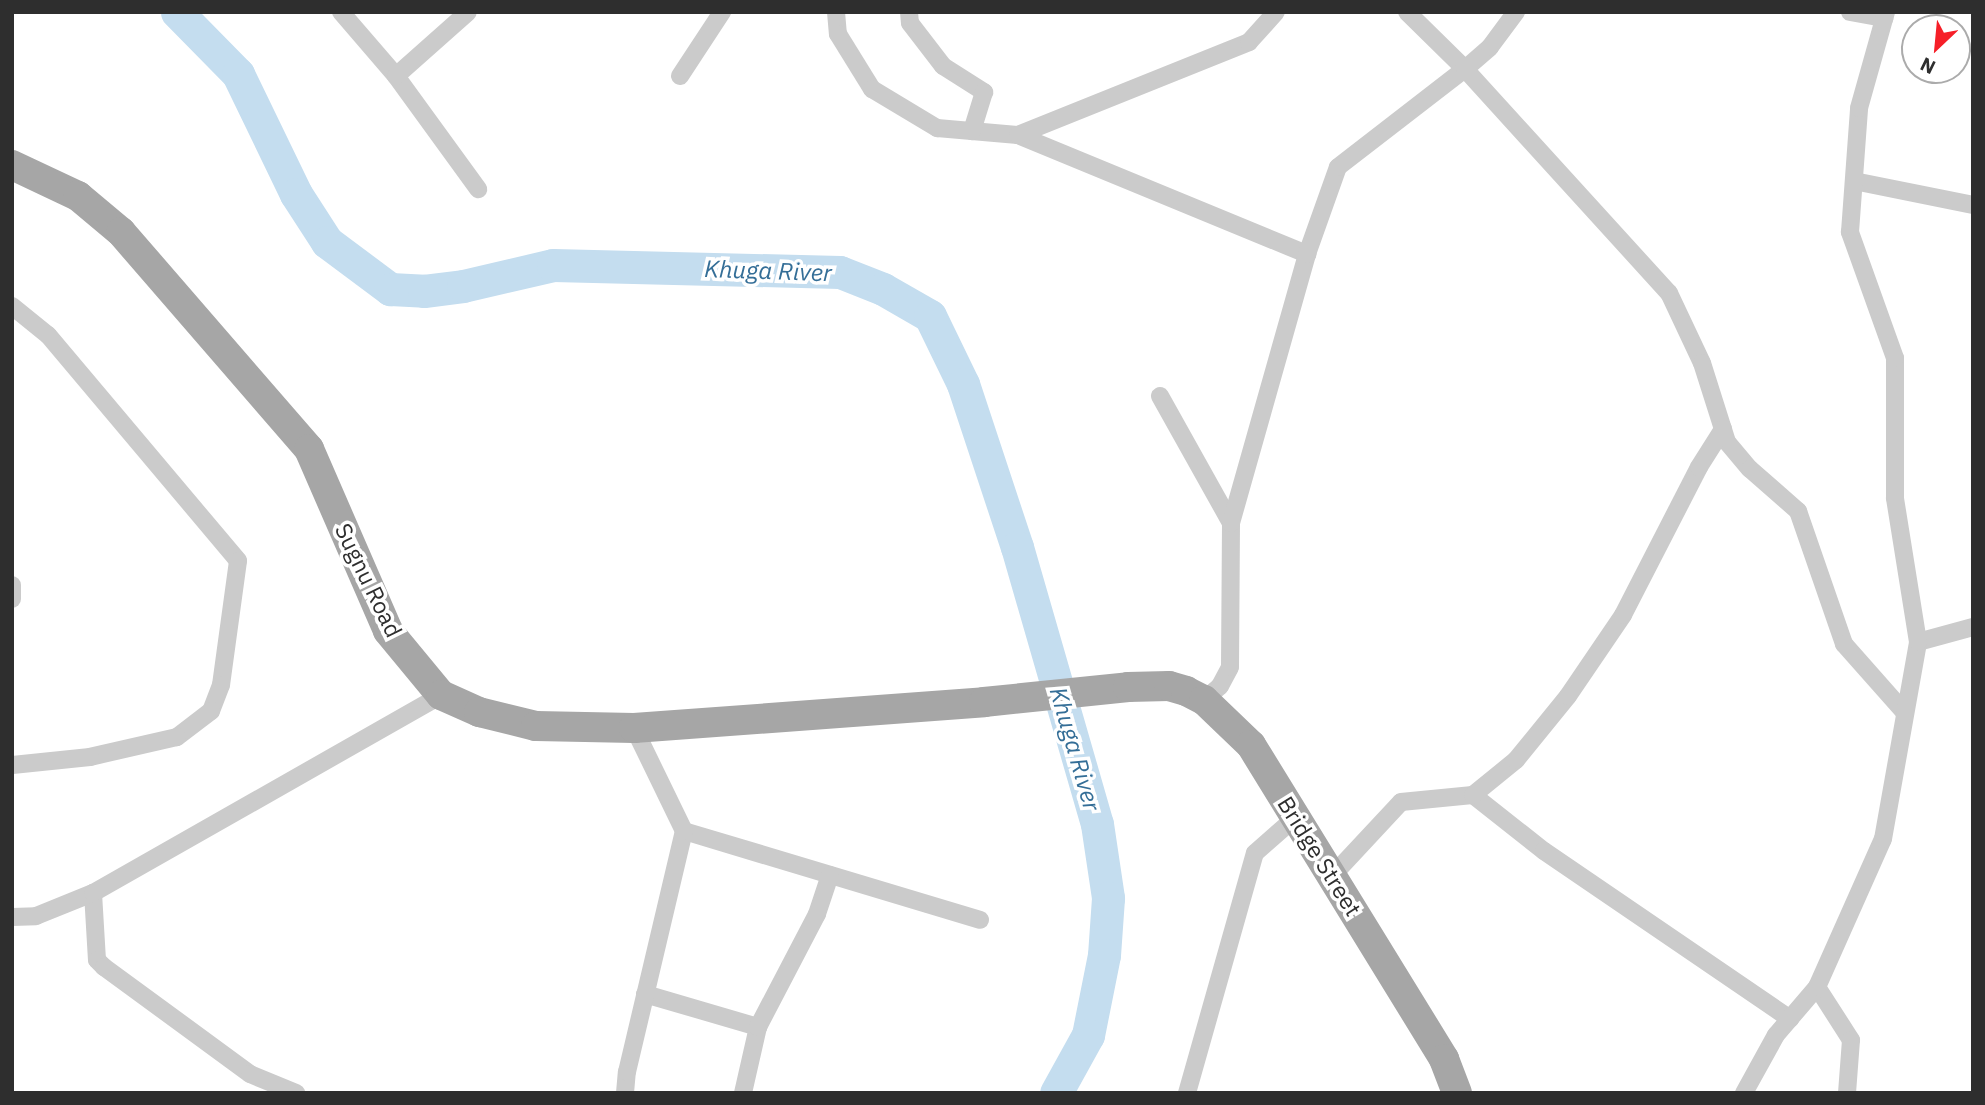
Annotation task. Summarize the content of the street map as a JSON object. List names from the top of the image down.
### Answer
{
  "streets": {
    "main road": ["Sugnu Road", "Bridge Street"]
  },
  "crossings": [
    ["Sugnu Road", "Bridge Street"]
  ],
  "water": ["Khuga River"],
  "north": "bottom left"
}
